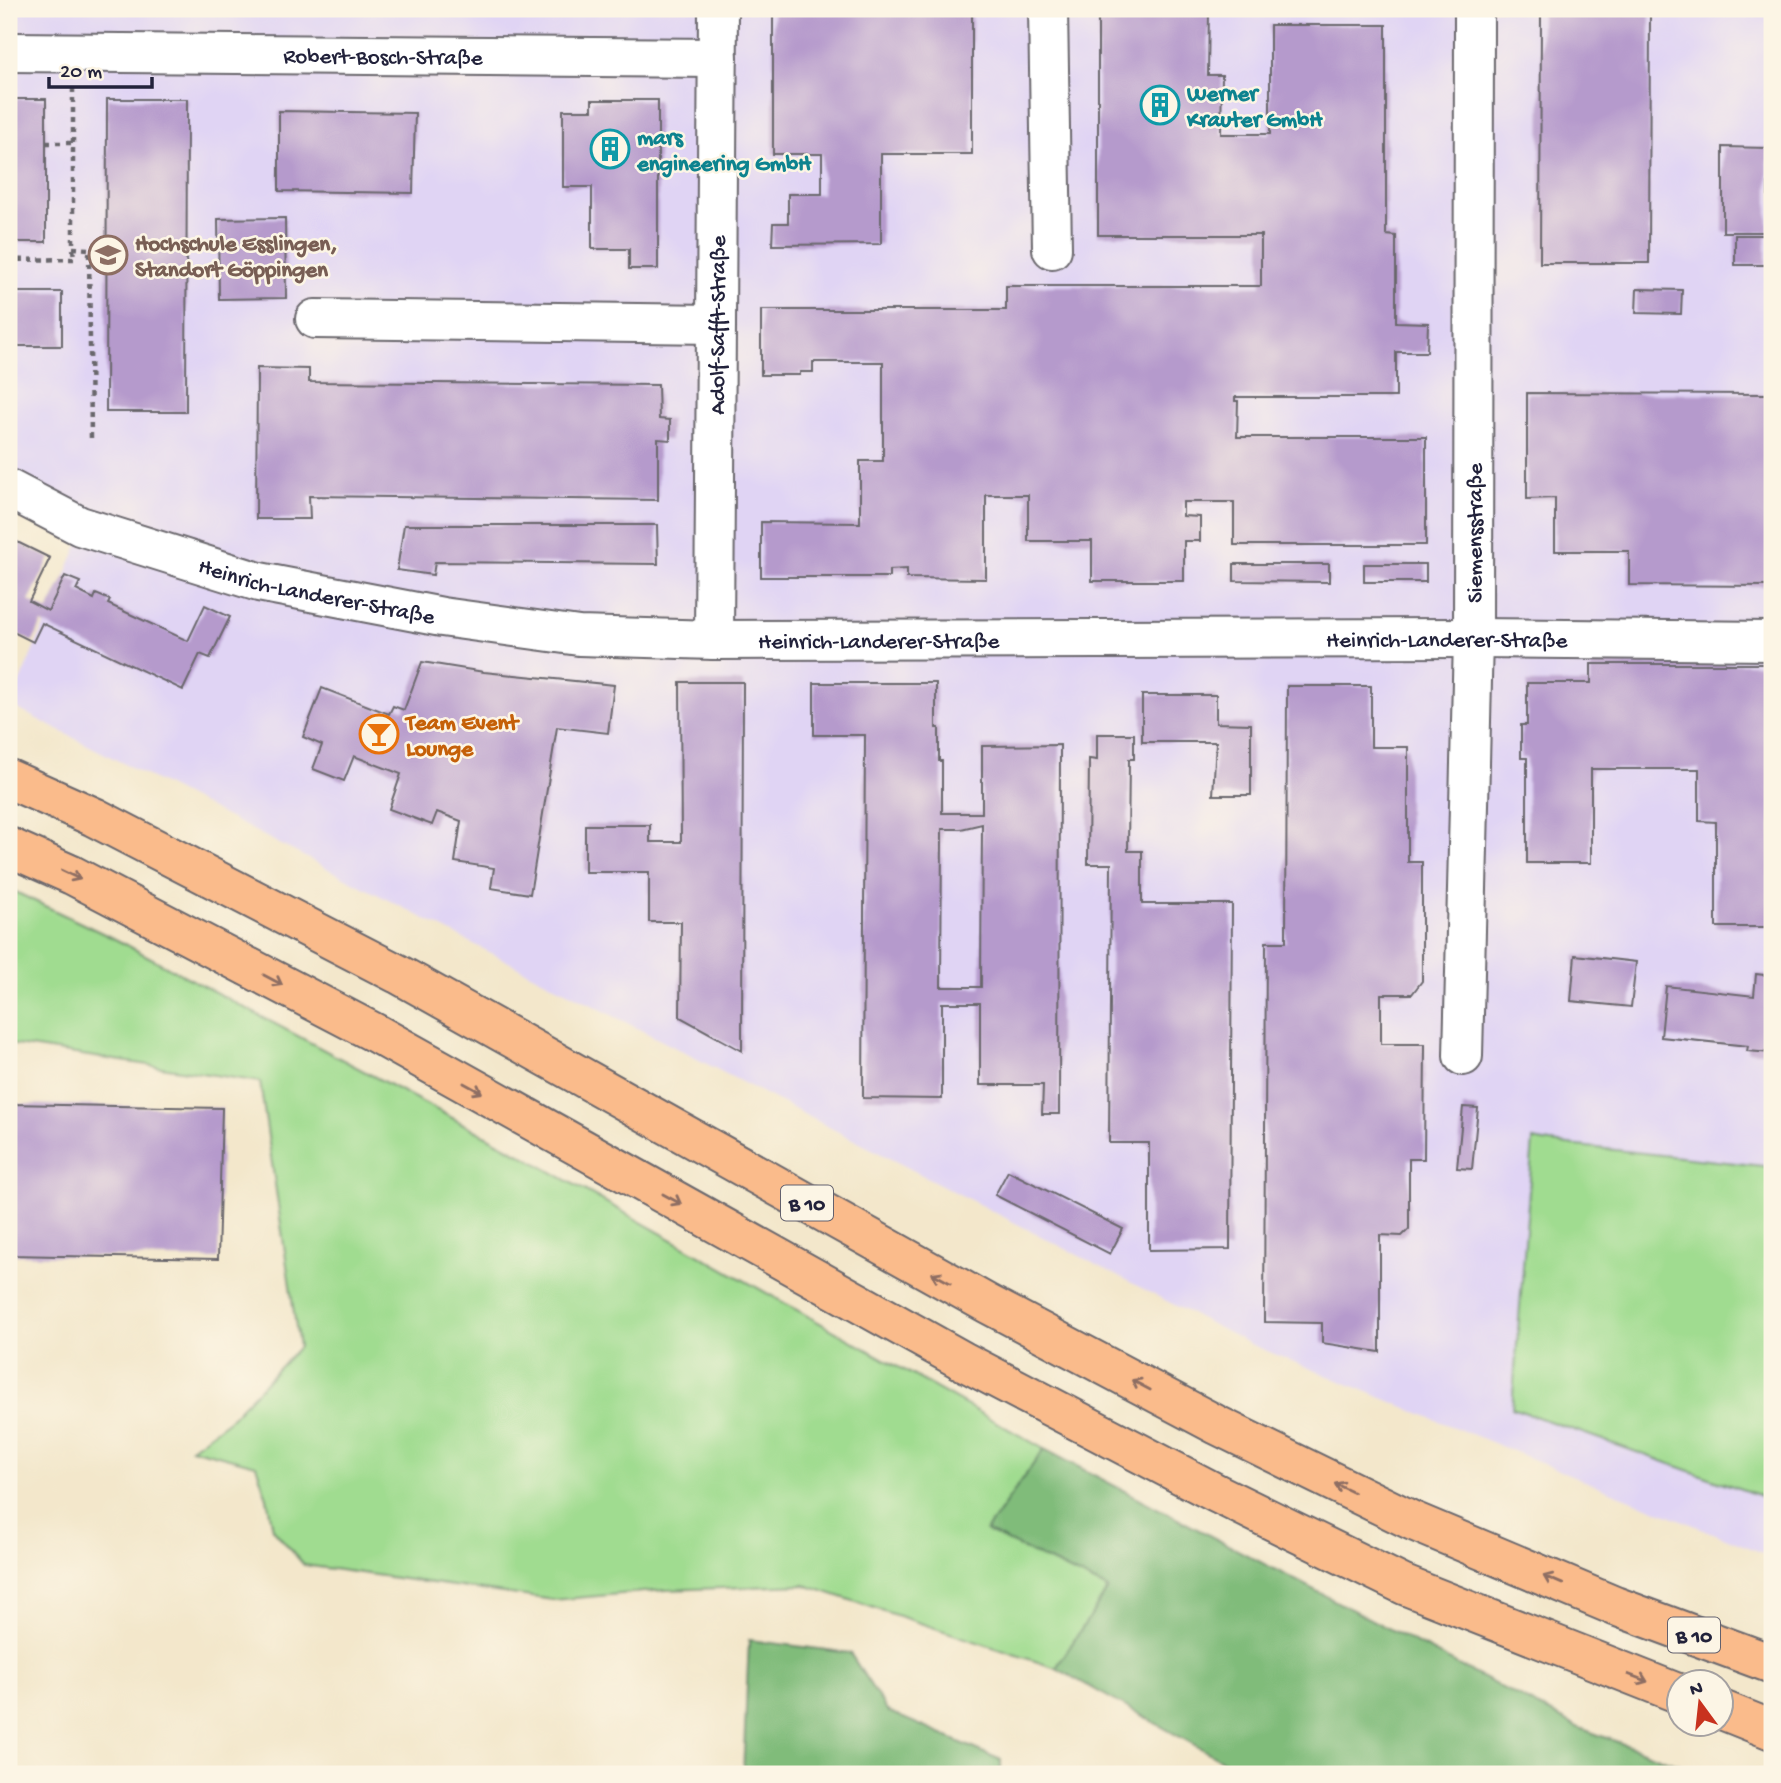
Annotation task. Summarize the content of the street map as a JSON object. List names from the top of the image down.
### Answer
{
  "streets": {
    "highway": ["B 10"],
    "street": [
      "Robert-Bosch-Straße",
      "Adolf-Safft-Straße",
      "Siemensstraße",
      "Heinrich-Landerer-Straße"
    ]
  },
  "crossings": [
    ["Robert-Bosch-Straße", "Adolf-Safft-Straße"],
    ["Adolf-Safft-Straße", "Heinrich-Landerer-Straße"],
    ["Siemensstraße", "Heinrich-Landerer-Straße"]
  ],
  "places": {
    "building": ["Werner Krauter GmbH", "mars engineering GmbH"],
    "school or university": ["Hochschule Esslingen, Standort Göppingen"],
    "bar": ["Team Event Lounge"]
  },
  "scale_bar": "20 m",
  "north": "top"
}
